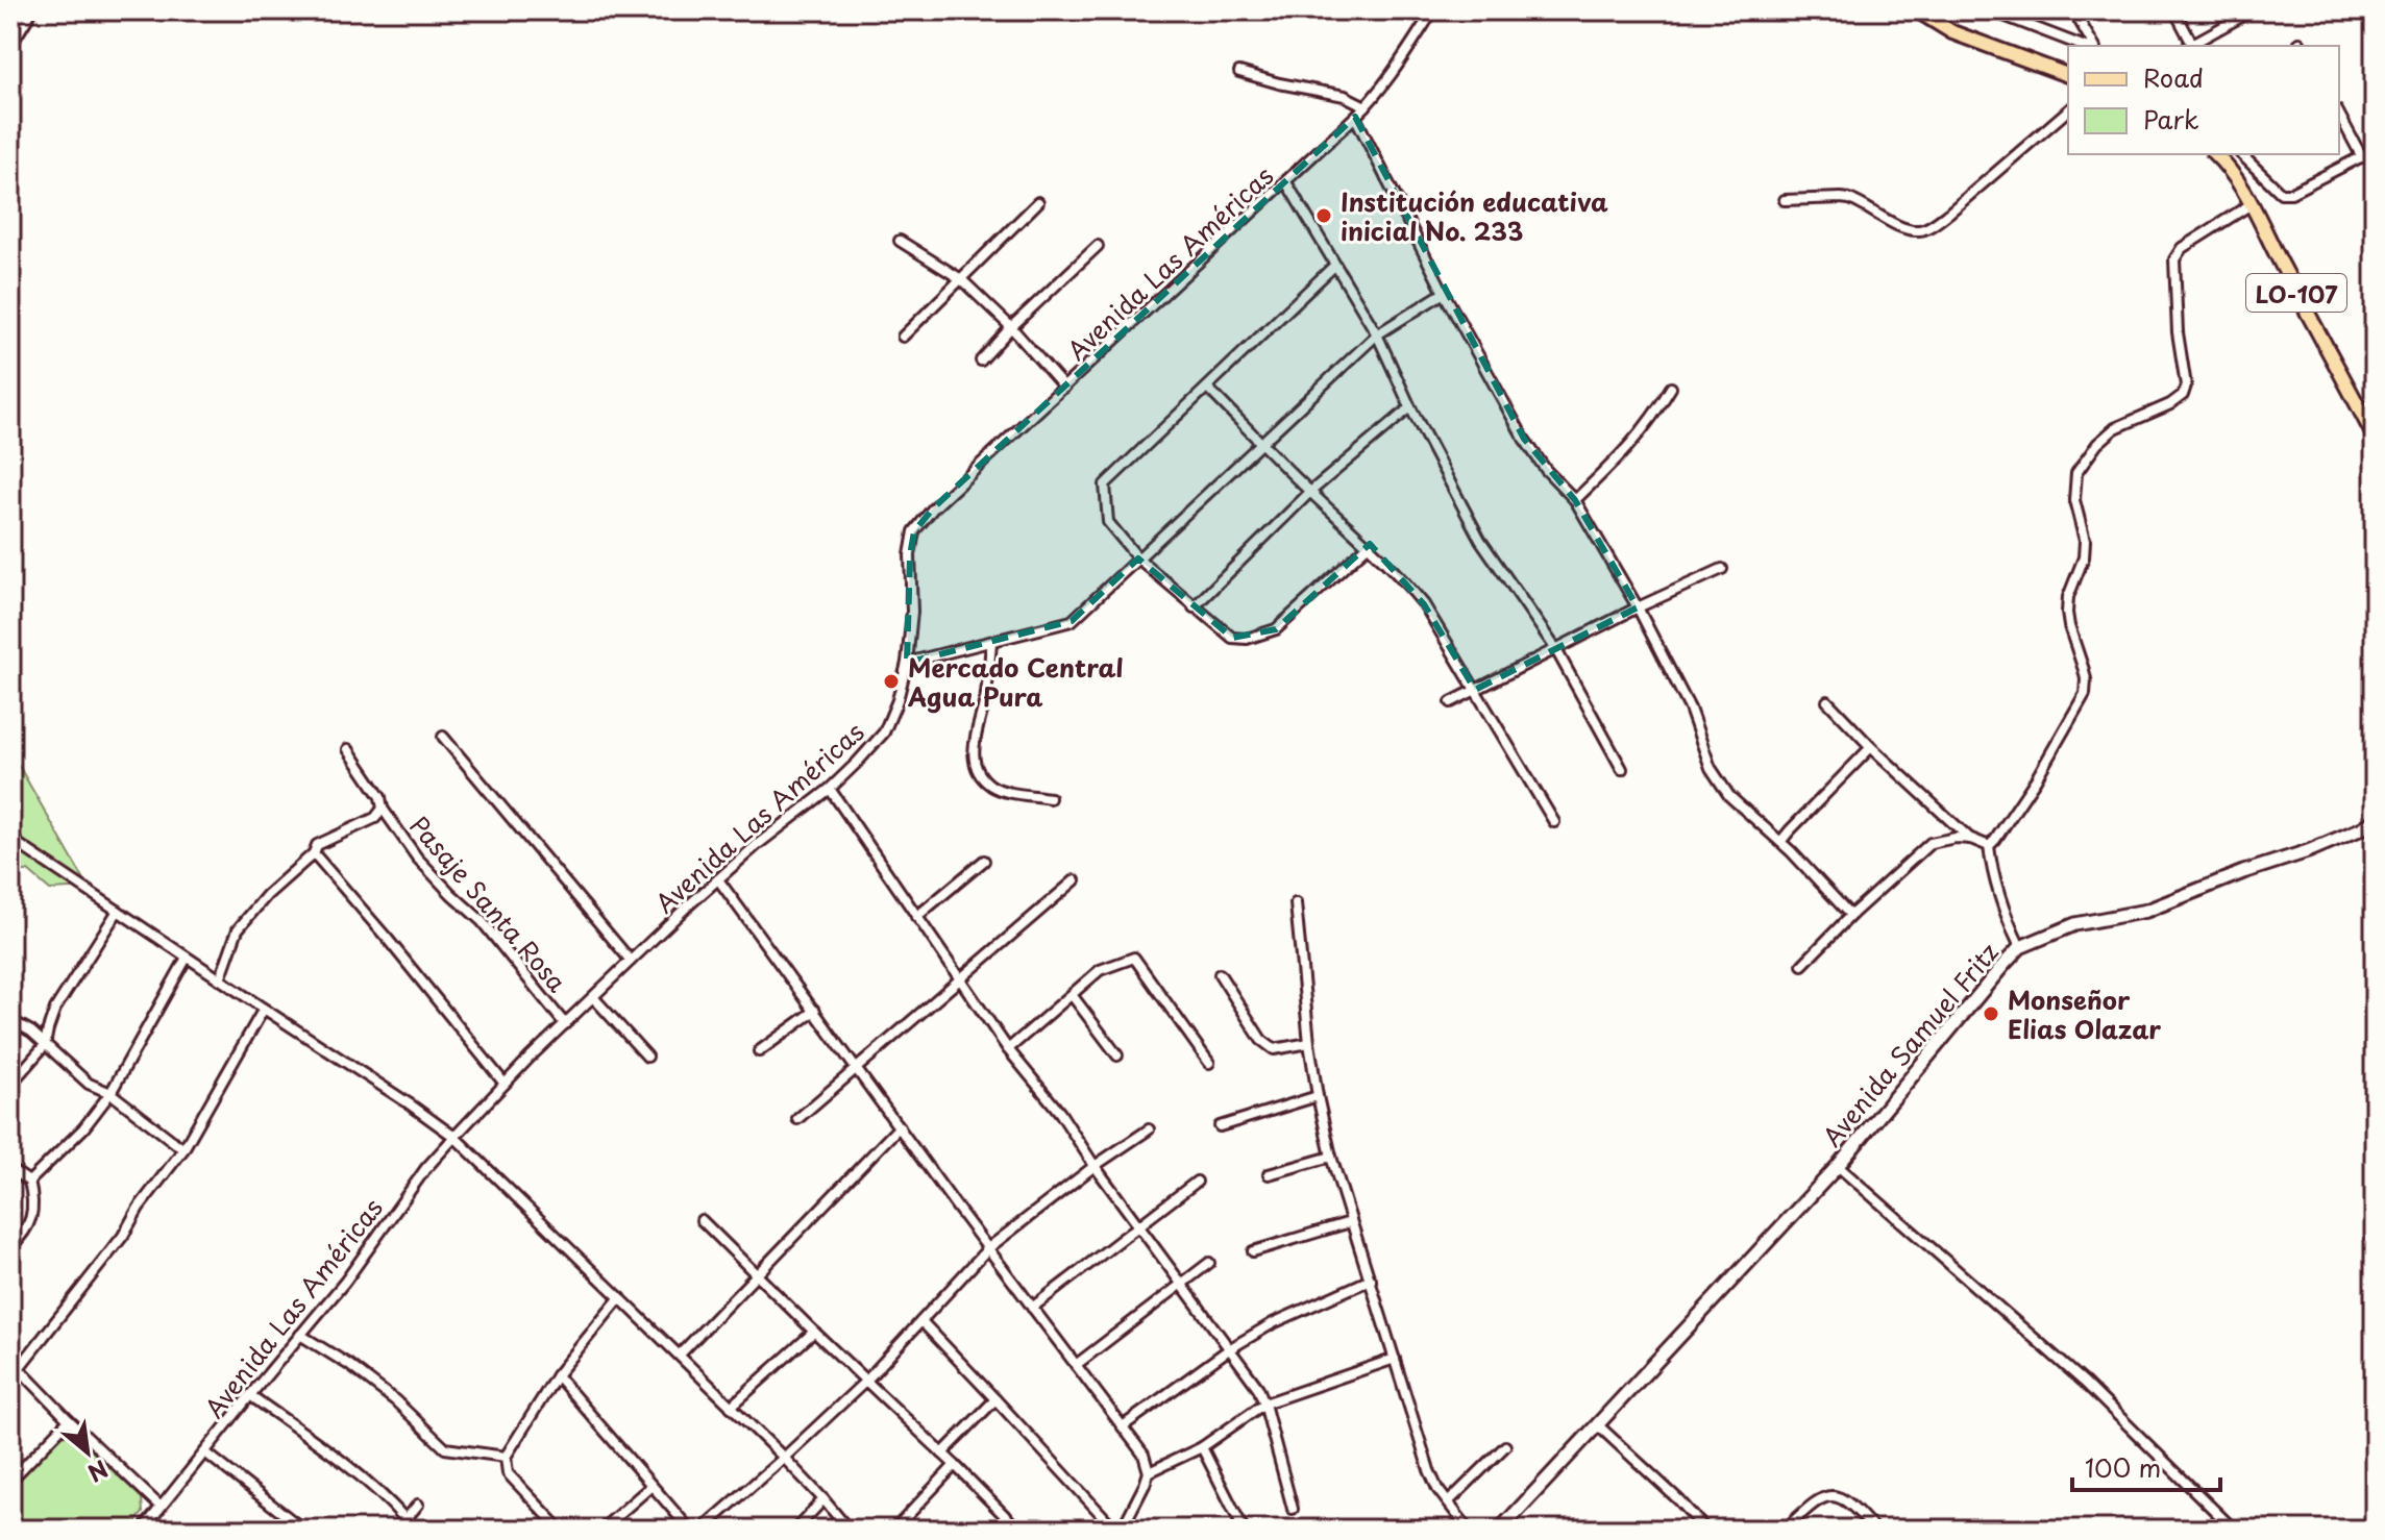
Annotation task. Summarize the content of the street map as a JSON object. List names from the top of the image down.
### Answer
{
  "streets": {
    "main road": ["LO-107"],
    "street": ["Avenida Las Américas", "Pasaje Santa Rosa", "Avenida Samuel Fritz"]
  },
  "crossings": [
    ["Avenida Las Américas", "Pasaje Santa Rosa"]
  ],
  "places": ["Institución educativa inicial No. 233", "Mercado Central Agua Pura", "Monseñor Elias Olazar"],
  "legend": ["Road", "Park"],
  "scale_bar": "100 m",
  "north": "bottom right"
}
